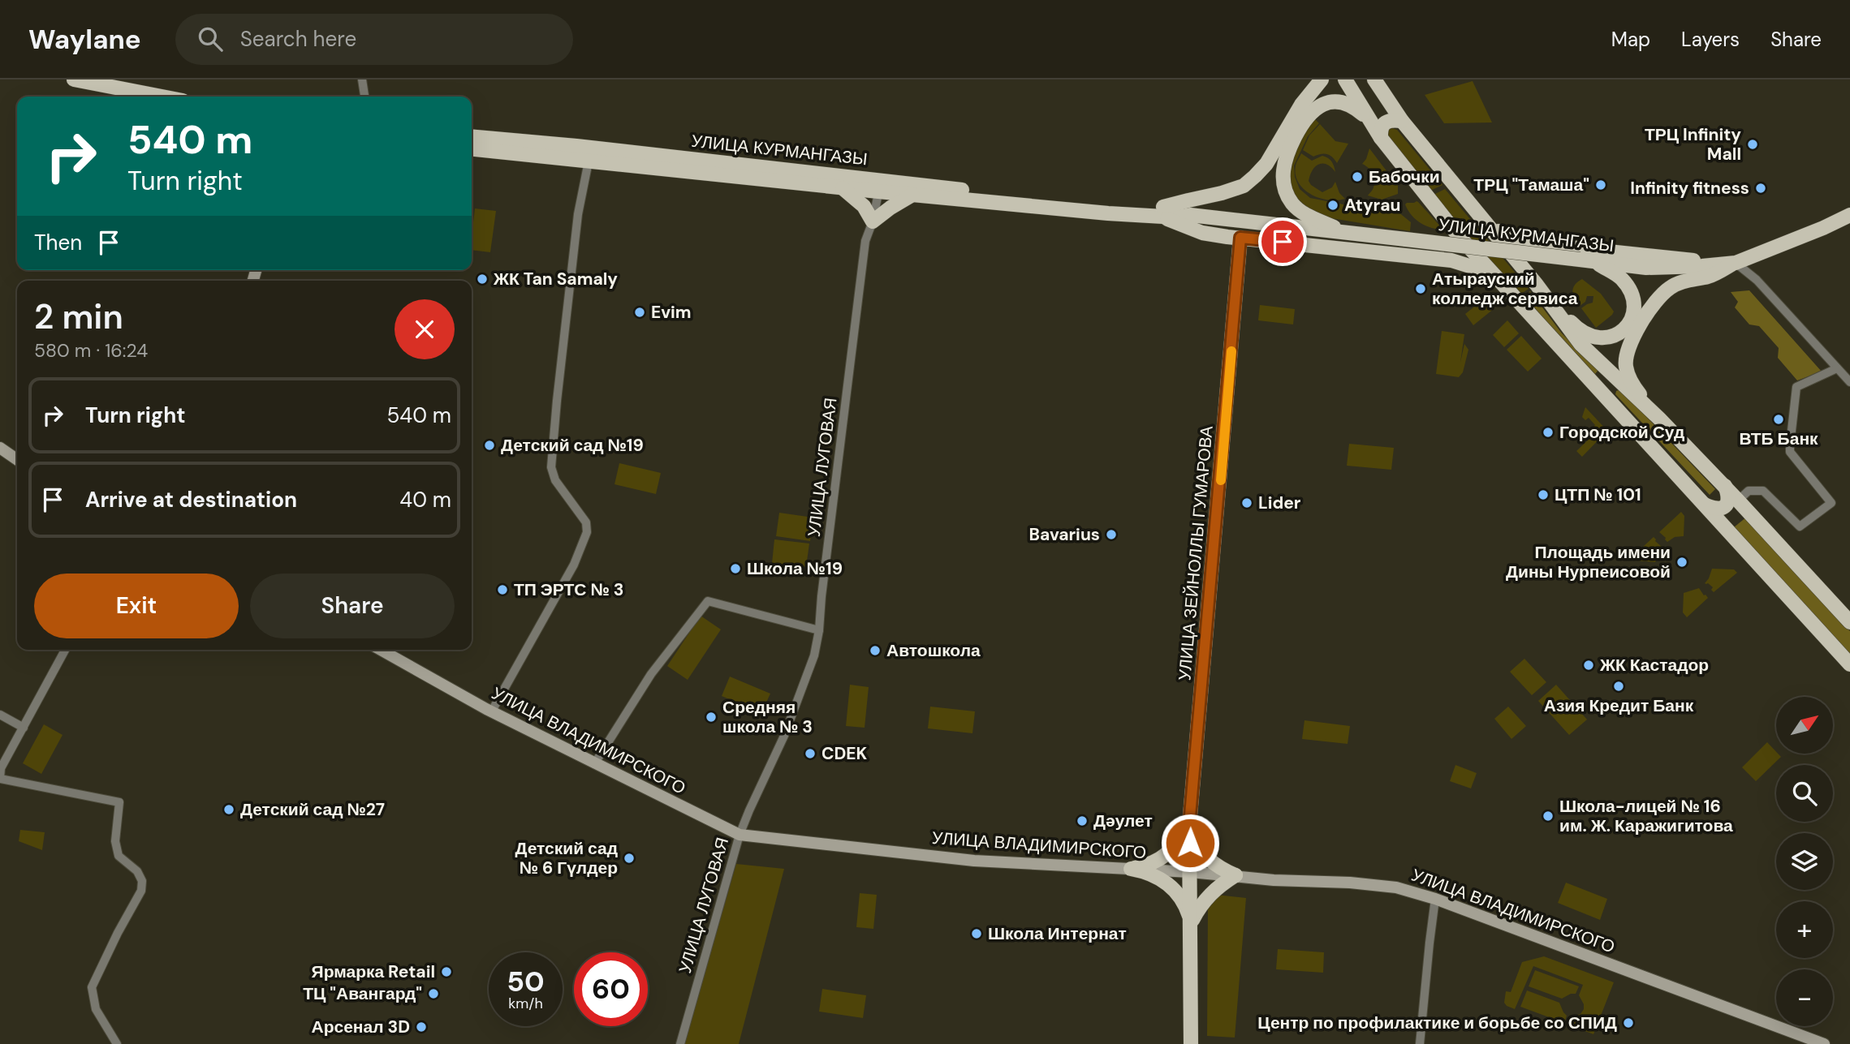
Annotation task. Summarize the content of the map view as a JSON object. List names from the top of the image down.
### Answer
{
  "streets": {
    "main road": ["УЛИЦА КУРМАНГАЗЫ", "УЛИЦА ЗЕЙНОЛЛЫ ГУМАРОВА"],
    "street": ["УЛИЦА ЛУГОВАЯ", "УЛИЦА ВЛАДИМИРСКОГО"]
  },
  "crossings": [
    ["УЛИЦА КУРМАНГАЗЫ", "УЛИЦА ЛУГОВАЯ"],
    ["УЛИЦА ЛУГОВАЯ", "УЛИЦА ВЛАДИМИРСКОГО"],
    ["УЛИЦА ЗЕЙНОЛЛЫ ГУМАРОВА", "УЛИЦА ВЛАДИМИРСКОГО"]
  ],
  "places": [
    "ТРЦ Infinity Mall",
    "Бабочки",
    "ТРЦ \"Тамаша\"",
    "Infinity fitness",
    "Atyrau",
    "ЖК Tan Samaly",
    "Атырауский колледж сервиса",
    "Evim",
    "ВТБ Банк",
    "Городской Суд",
    "Детский сад №19",
    "ЦТП № 101",
    "Lider",
    "Bavarius",
    "Площадь имени Дины Нурпеисовой",
    "Школа №19",
    "ТП ЭРТС № 3",
    "Автошкола",
    "ЖК Кастадор",
    "Азия Кредит Банк",
    "Средняя школа № 3",
    "CDEK",
    "Детский сад №27",
    "Школа-лицей № 16 им. Ж. Каражигитова",
    "Дәулет",
    "Детский сад № 6 Гүлдер",
    "Школа Интернат",
    "Ярмарка Retail",
    "ТЦ \"Авангард\"",
    "Центр по профилактике и борьбе со СПИД",
    "Арсенал 3D"
  ],
  "north": "top right",
  "page": {
    "header": "Waylane",
    "search": "Search here",
    "nav": ["Map", "Layers", "Share"],
    "turn": ["540 m", "Turn right"],
    "then": "Then",
    "heading": ["2 min", "580 m · 16:24"],
    "list": [
      {
        "name": "Turn right",
        "value": "540 m"
      },
      {
        "name": "Arrive at destination",
        "value": "40 m"
      }
    ],
    "buttons": ["Exit", "Share"],
    "map_buttons": ["+", "−"],
    "speed": "50 km/h",
    "limit": "60"
  }
}
